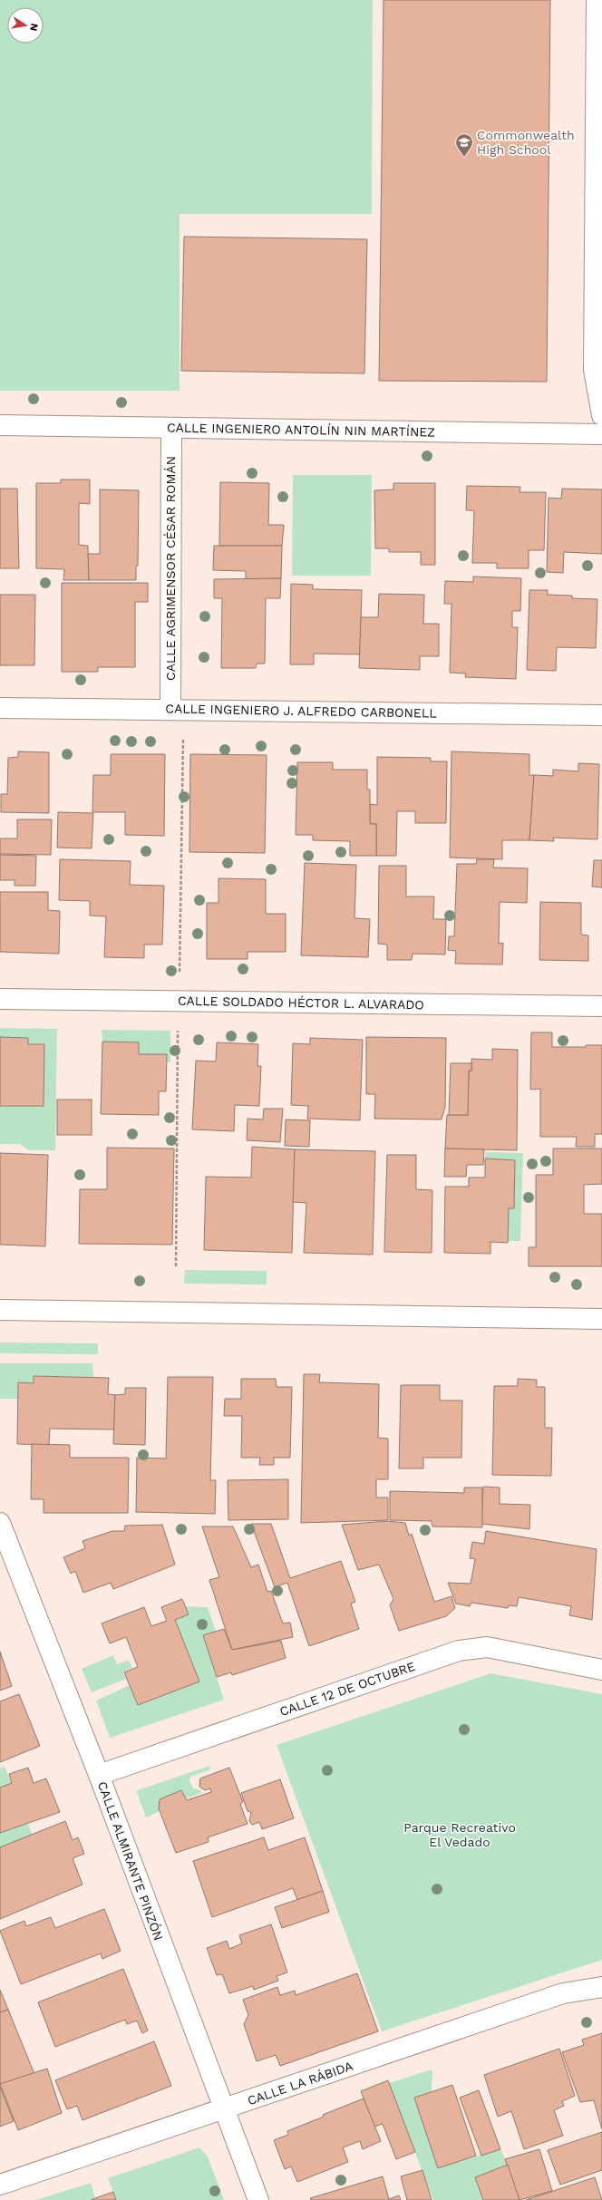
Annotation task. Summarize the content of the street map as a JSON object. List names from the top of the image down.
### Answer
{
  "streets": {
    "street": [
      "CALLE INGENIERO ANTOLÍN NIN MARTÍNEZ",
      "CALLE AGRIMENSOR CÉSAR ROMÁN",
      "CALLE INGENIERO J. ALFREDO CARBONELL",
      "CALLE SOLDADO HÉCTOR L. ALVARADO",
      "CALLE 12 DE OCTUBRE",
      "CALLE ALMIRANTE PINZÓN",
      "CALLE LA RÁBIDA"
    ]
  },
  "crossings": [
    ["CALLE INGENIERO ANTOLÍN NIN MARTÍNEZ", "CALLE AGRIMENSOR CÉSAR ROMÁN"],
    ["CALLE AGRIMENSOR CÉSAR ROMÁN", "CALLE INGENIERO J. ALFREDO CARBONELL"],
    ["CALLE 12 DE OCTUBRE", "CALLE ALMIRANTE PINZÓN"],
    ["CALLE ALMIRANTE PINZÓN", "CALLE LA RÁBIDA"]
  ],
  "parks": ["Parque Recreativo El Vedado"],
  "places": {
    "school or university": ["Commonwealth High School"]
  },
  "north": "right"
}
